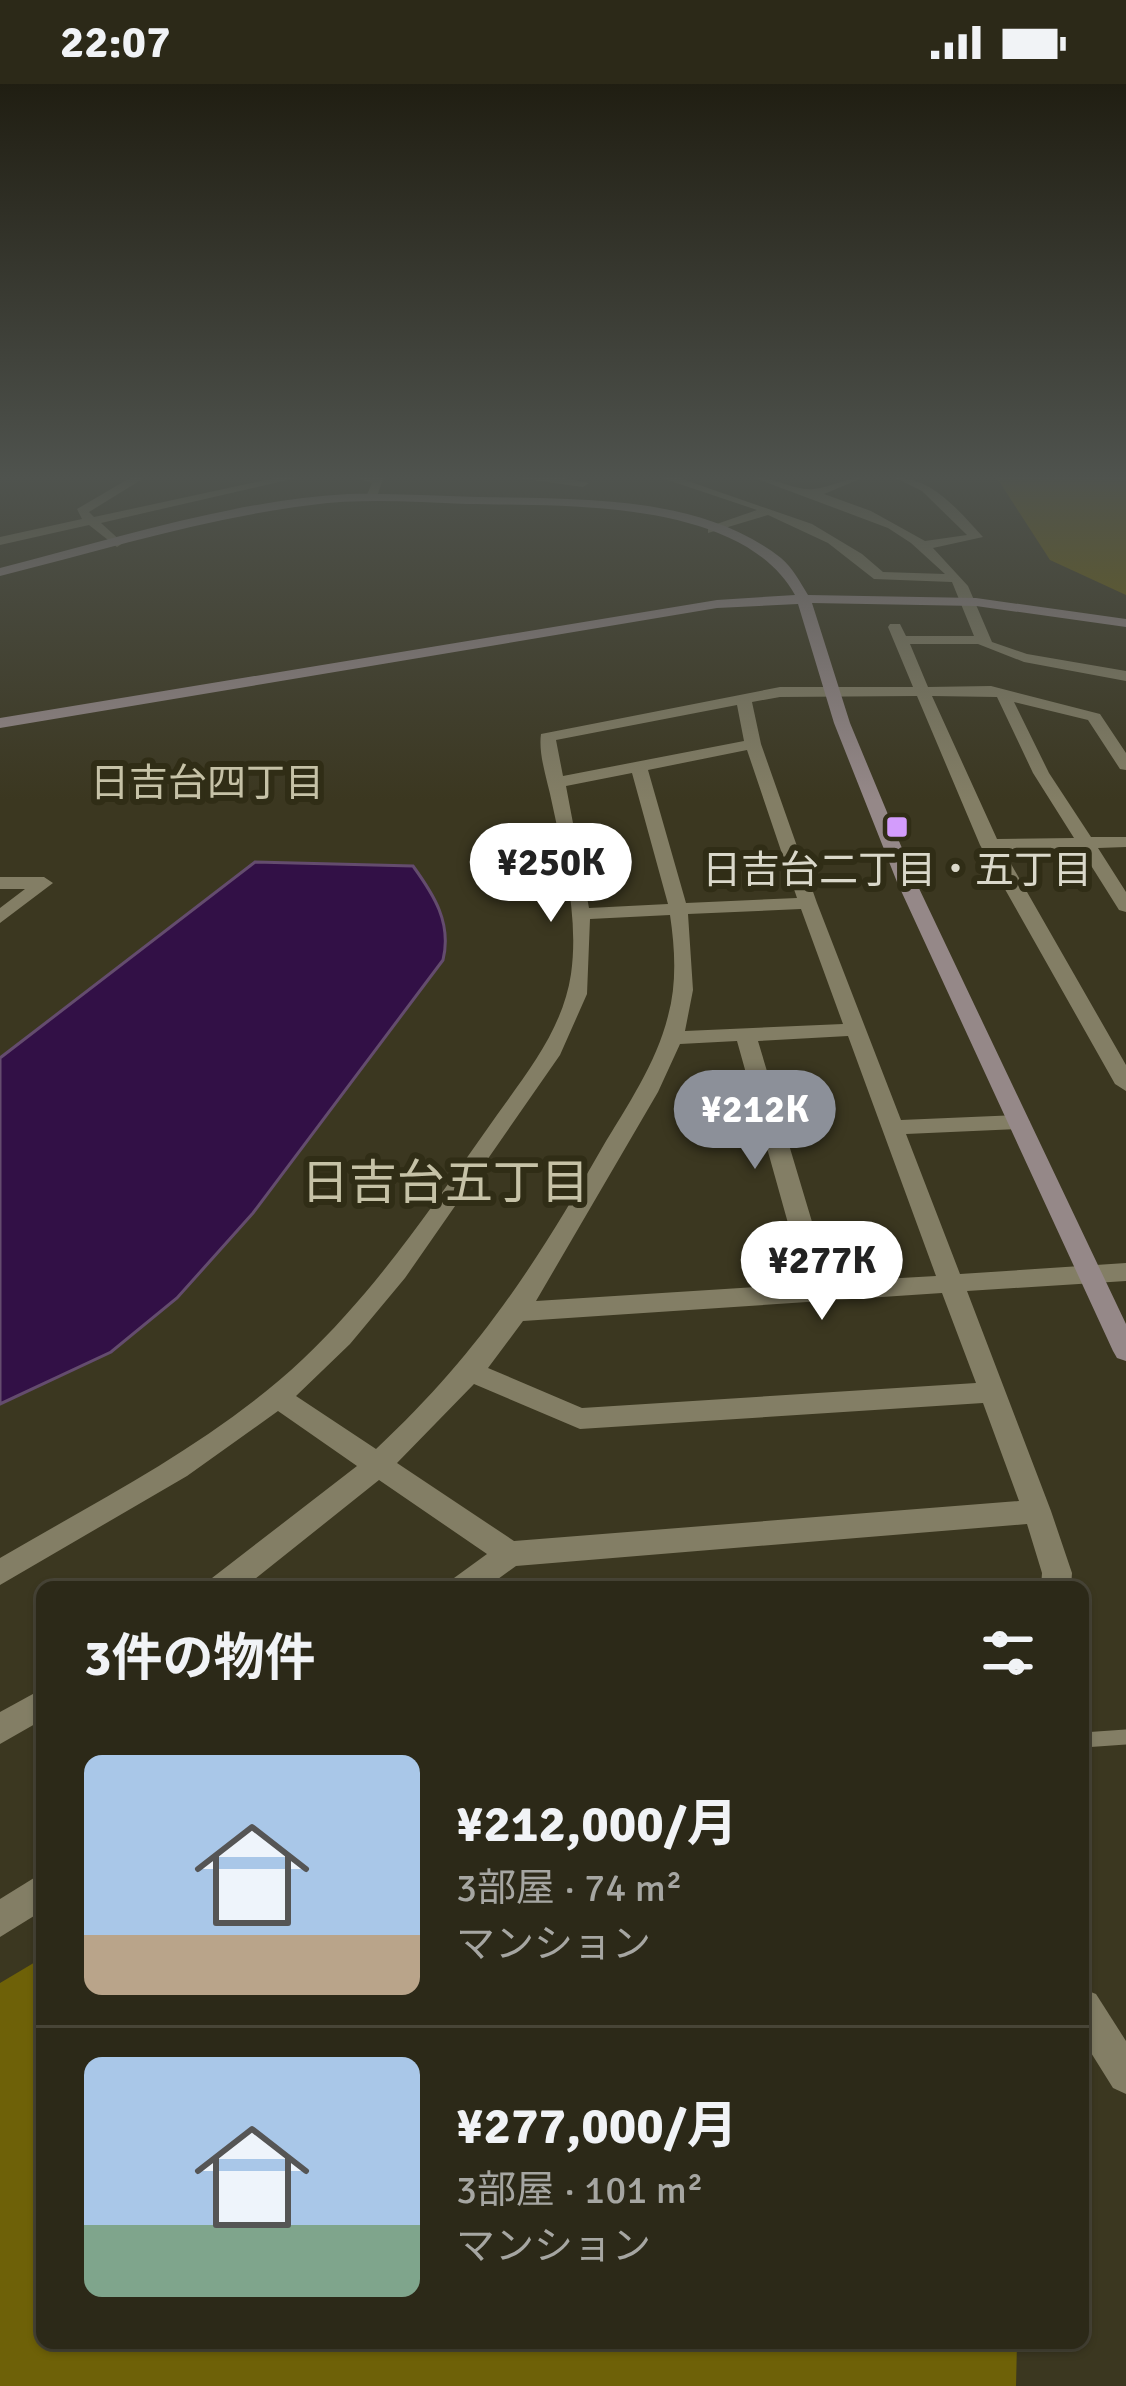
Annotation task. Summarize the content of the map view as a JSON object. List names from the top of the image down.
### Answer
{
  "districts": ["日吉台四丁目", "日吉台五丁目"],
  "places": {
    "transit": ["日吉台二丁目・五丁目"]
  },
  "page": {
    "status": "22:07",
    "price": ["¥250K", "¥212K", "¥277K"],
    "heading": "3件の物件",
    "list": [
      {
        "name": "¥212,000/月",
        "note": "3部屋 · 74 m² · マンション"
      },
      {
        "name": "¥277,000/月",
        "note": "3部屋 · 101 m² · マンション"
      }
    ]
  }
}
